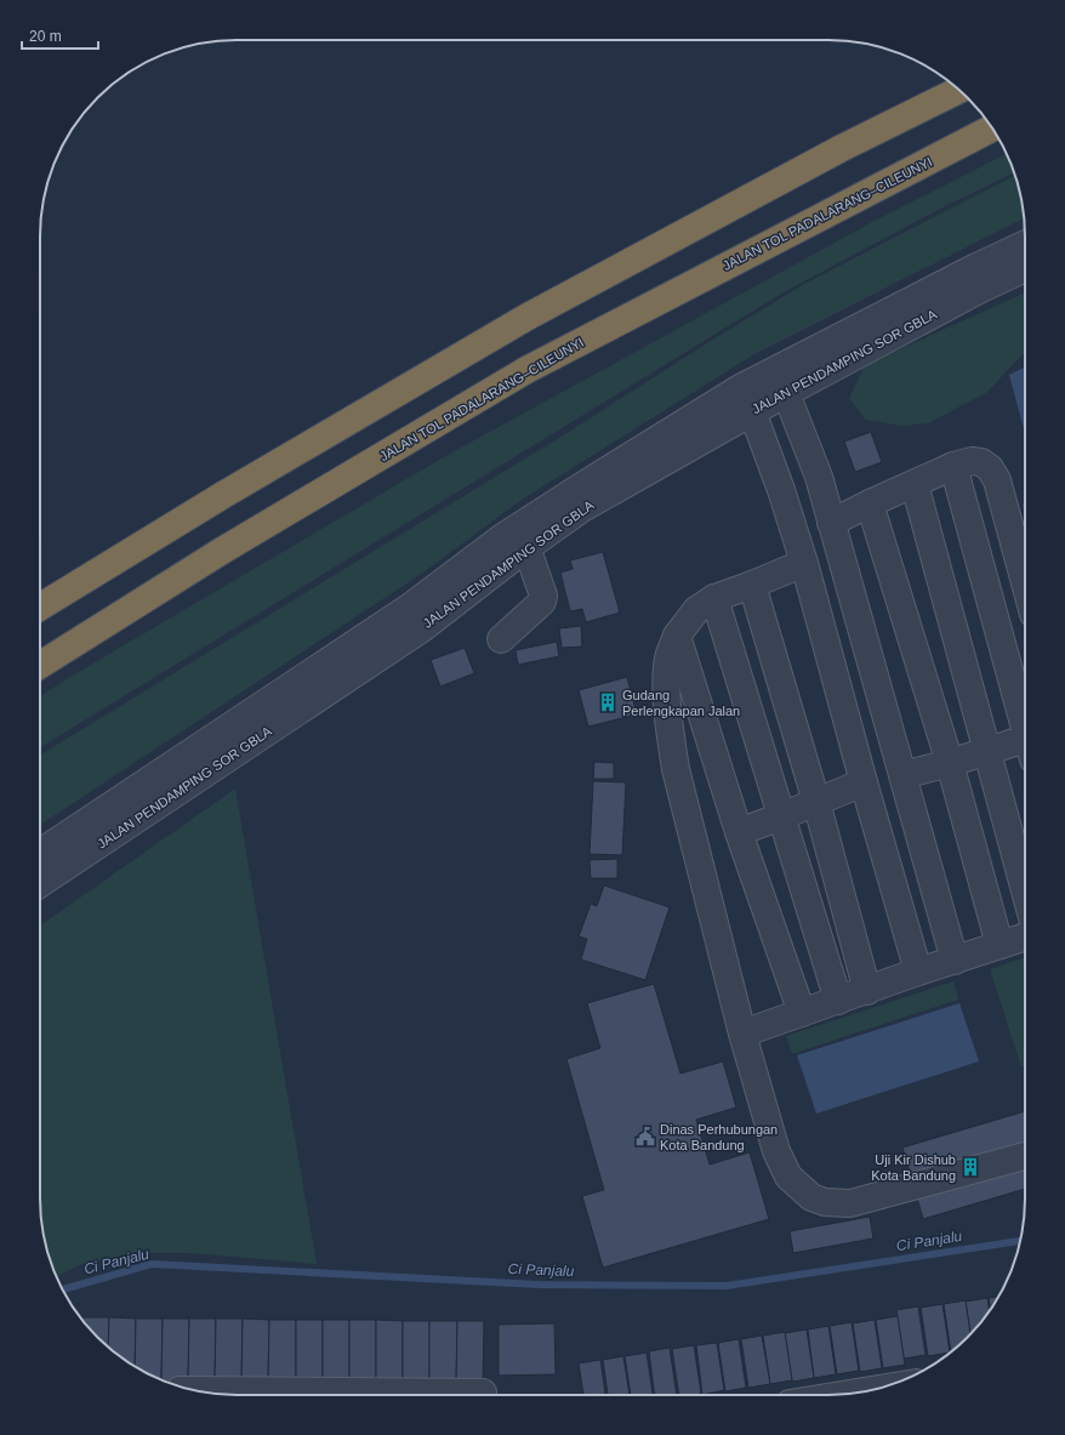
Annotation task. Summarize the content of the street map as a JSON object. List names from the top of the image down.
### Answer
{
  "streets": {
    "highway": ["JALAN TOL PADALARANG–CILEUNYI"],
    "street": ["JALAN PENDAMPING SOR GBLA"]
  },
  "water": ["Ci Panjalu"],
  "places": {
    "building": ["Gudang Perlengkapan Jalan", "Uji Kir Dishub Kota Bandung"],
    "public building": ["Dinas Perhubungan Kota Bandung"]
  },
  "scale_bar": "20 m"
}
